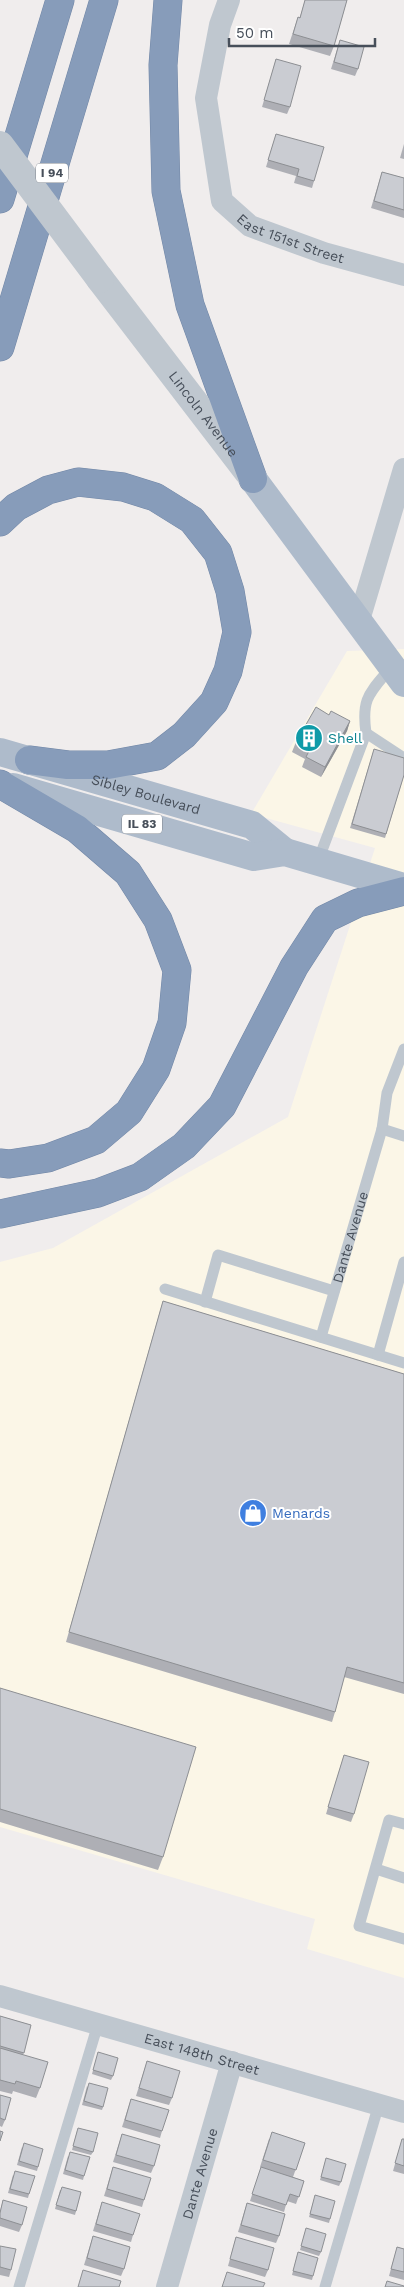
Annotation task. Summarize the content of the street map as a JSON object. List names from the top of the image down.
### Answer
{
  "streets": {
    "highway": ["I 94"],
    "main road": ["Lincoln Avenue", "Sibley Boulevard", "IL 83"],
    "street": ["East 151st Street", "Dante Avenue", "East 148th Street"]
  },
  "crossings": [
    ["Sibley Boulevard", "IL 83"],
    ["Dante Avenue", "East 148th Street"]
  ],
  "places": {
    "building": ["Shell"],
    "shop": ["Menards"]
  },
  "scale_bar": "50 m"
}
